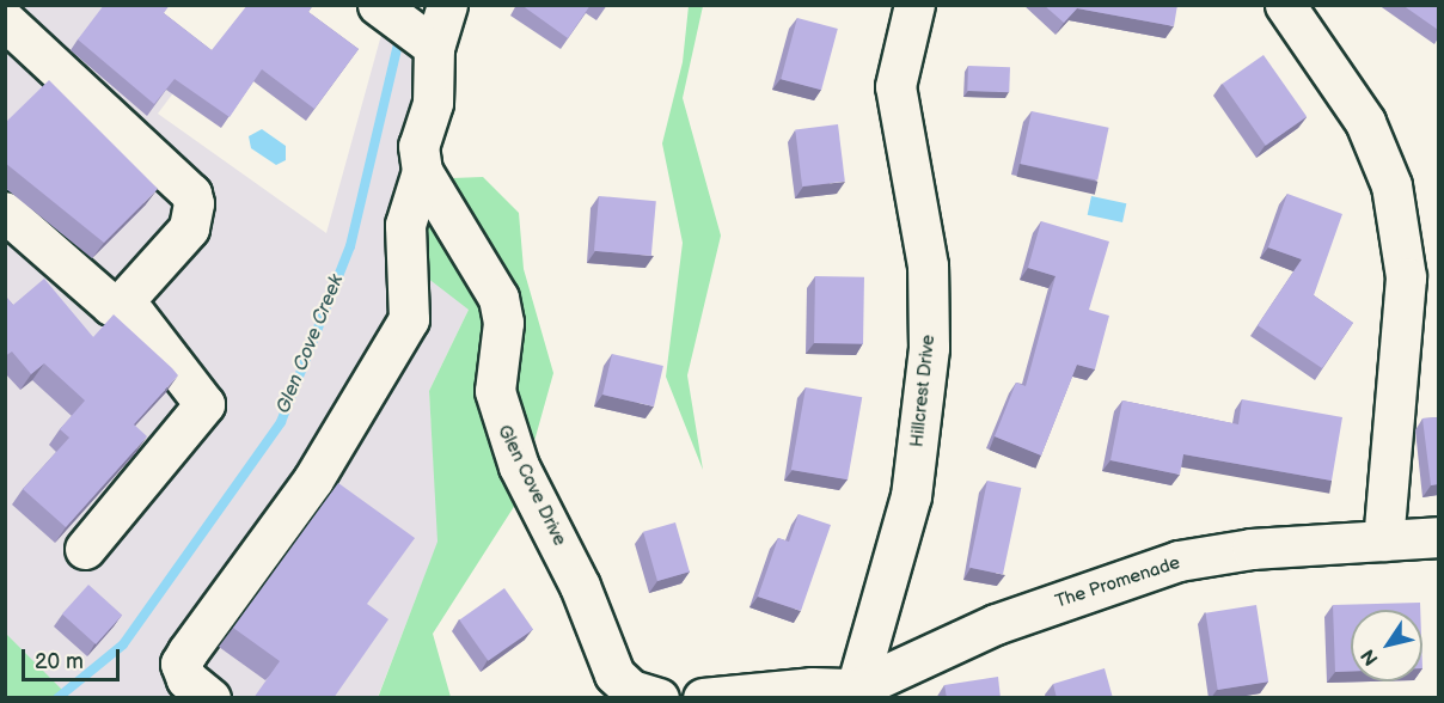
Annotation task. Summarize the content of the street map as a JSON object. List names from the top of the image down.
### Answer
{
  "streets": {
    "street": ["Hillcrest Drive", "Glen Cove Drive", "The Promenade"]
  },
  "crossings": [
    ["Hillcrest Drive", "The Promenade"]
  ],
  "water": ["Glen Cove Creek"],
  "scale_bar": "20 m",
  "north": "bottom left"
}
